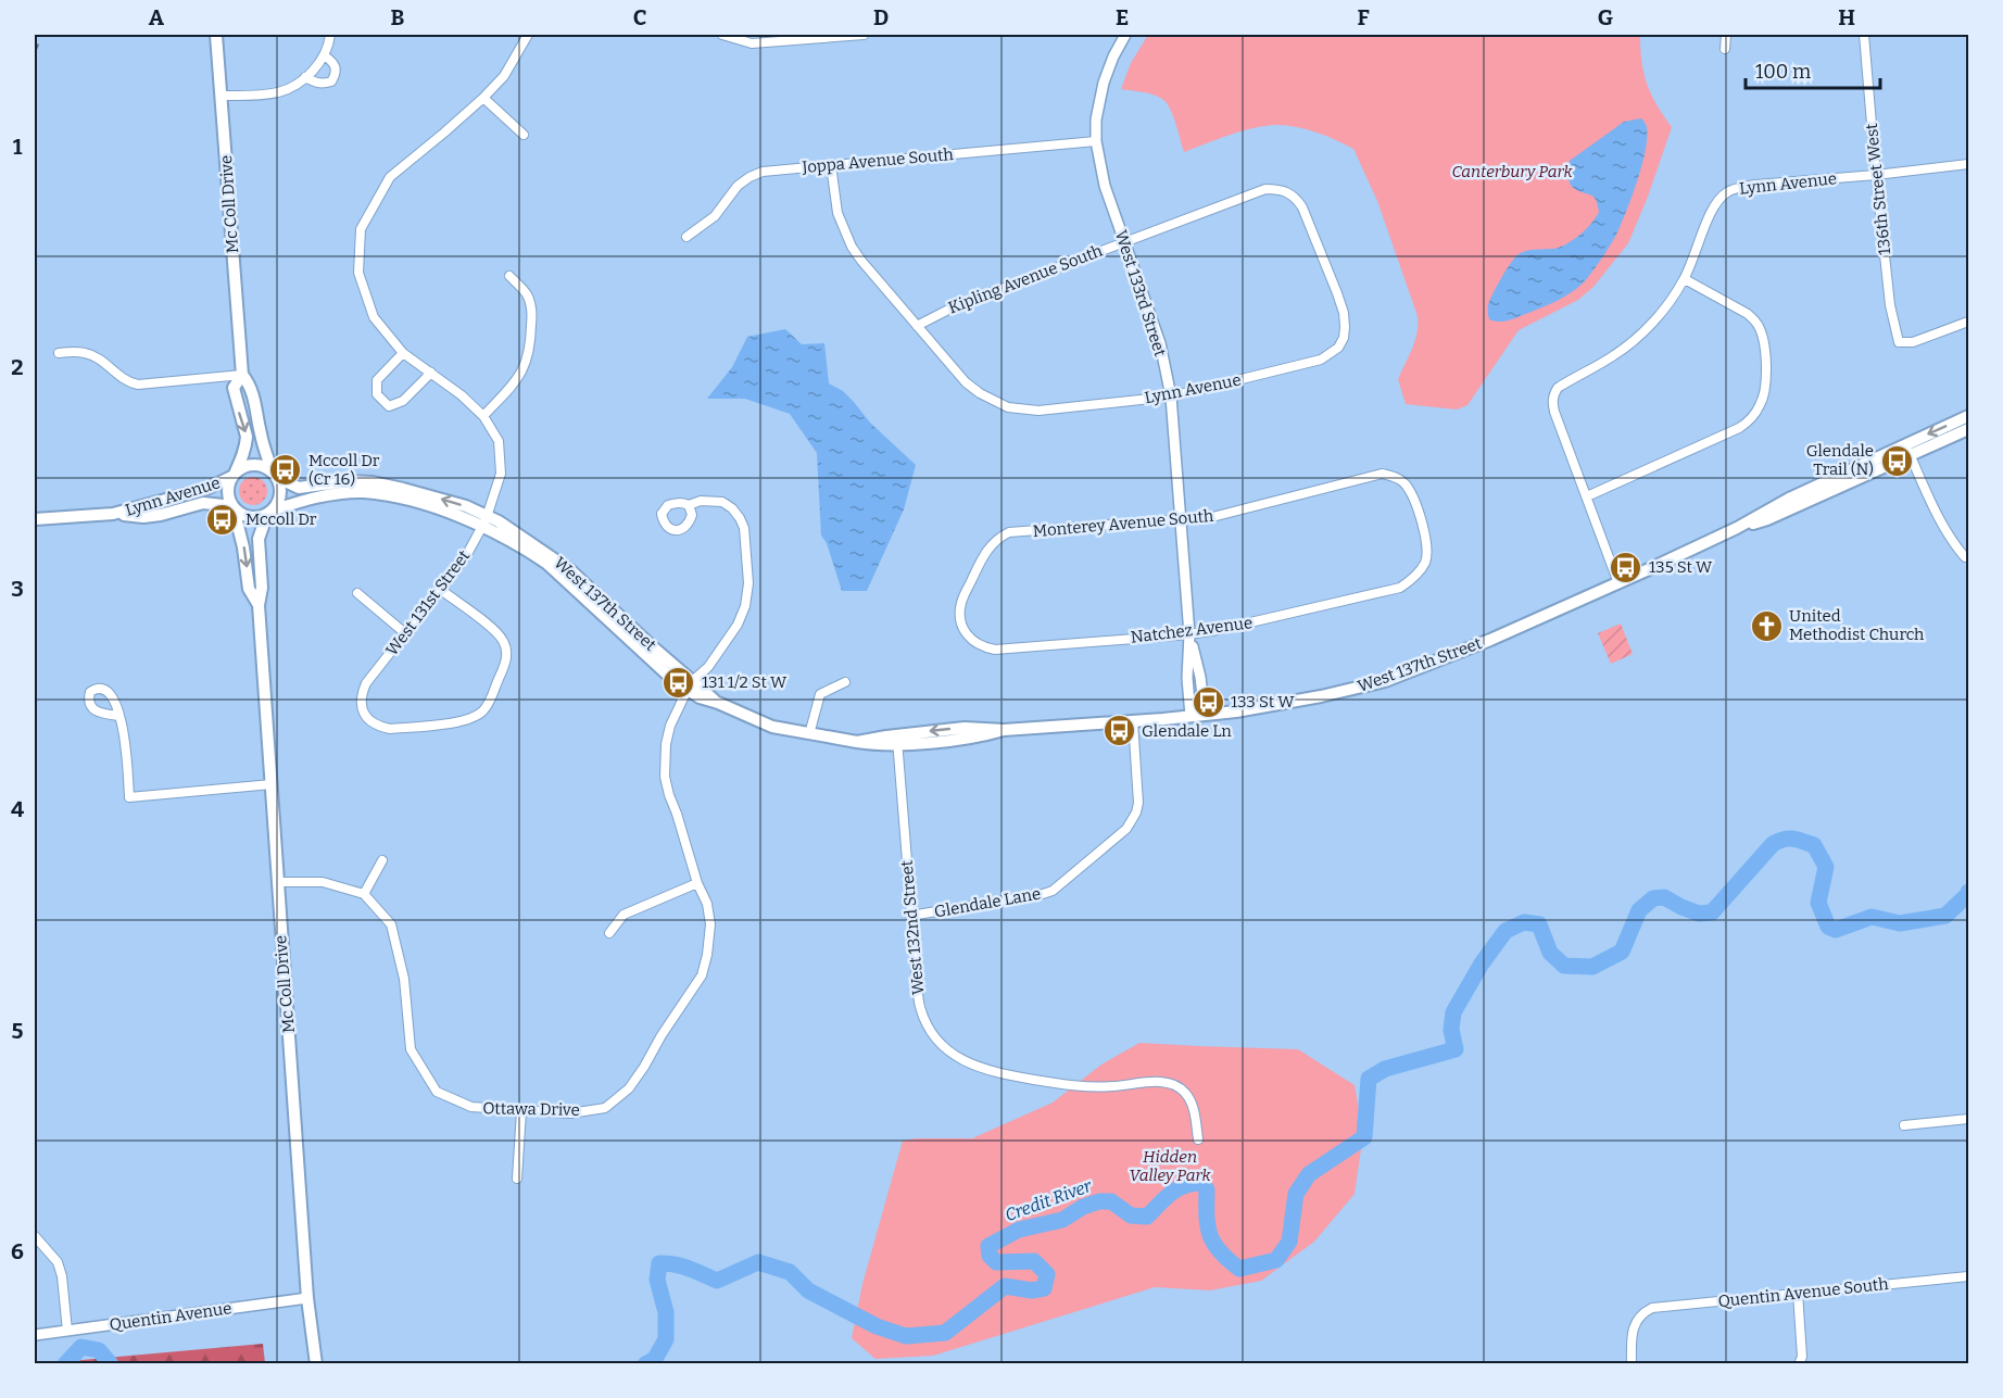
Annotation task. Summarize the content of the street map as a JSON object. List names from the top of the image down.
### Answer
{
  "streets": {
    "main road": ["Lynn Avenue", "Mc Coll Drive", "West 137th Street"],
    "street": [
      "Joppa Avenue South",
      "136th Street West",
      "Kipling Avenue South",
      "West 133rd Street",
      "Monterey Avenue South",
      "West 131st Street",
      "Natchez Avenue",
      "Glendale Lane",
      "West 132nd Street",
      "Ottawa Drive",
      "Quentin Avenue South",
      "Quentin Avenue"
    ]
  },
  "crossings": [
    ["Joppa Avenue South", "West 133rd Street"],
    ["Lynn Avenue", "136th Street West"],
    ["Lynn Avenue", "Mc Coll Drive"],
    ["Lynn Avenue", "Kipling Avenue South"],
    ["Lynn Avenue", "West 133rd Street"],
    ["Mc Coll Drive", "Quentin Avenue"],
    ["Kipling Avenue South", "West 133rd Street"],
    ["West 133rd Street", "Monterey Avenue South"],
    ["West 133rd Street", "West 137th Street"],
    ["West 133rd Street", "Natchez Avenue"],
    ["Monterey Avenue South", "Natchez Avenue"],
    ["West 131st Street", "West 137th Street"],
    ["West 137th Street", "Glendale Lane"],
    ["West 137th Street", "West 132nd Street"],
    ["West 137th Street", "Ottawa Drive"],
    ["Glendale Lane", "West 132nd Street"]
  ],
  "water": ["Credit River"],
  "parks": ["Canterbury Park", "Hidden Valley Park"],
  "places": {
    "bus stop": [
      "Glendale Trail (N)",
      "Mccoll Dr (Cr 16)",
      "Mccoll Dr",
      "135 St W",
      "131 1/2 St W",
      "133 St W",
      "Glendale Ln"
    ],
    "church": ["United Methodist Church"]
  },
  "scale_bar": "100 m",
  "grid": {
    "columns": [
      "A",
      "B",
      "C",
      "D",
      "E",
      "F",
      "G",
      "H"
    ],
    "rows": [
      "1",
      "2",
      "3",
      "4",
      "5",
      "6"
    ]
  }
}
